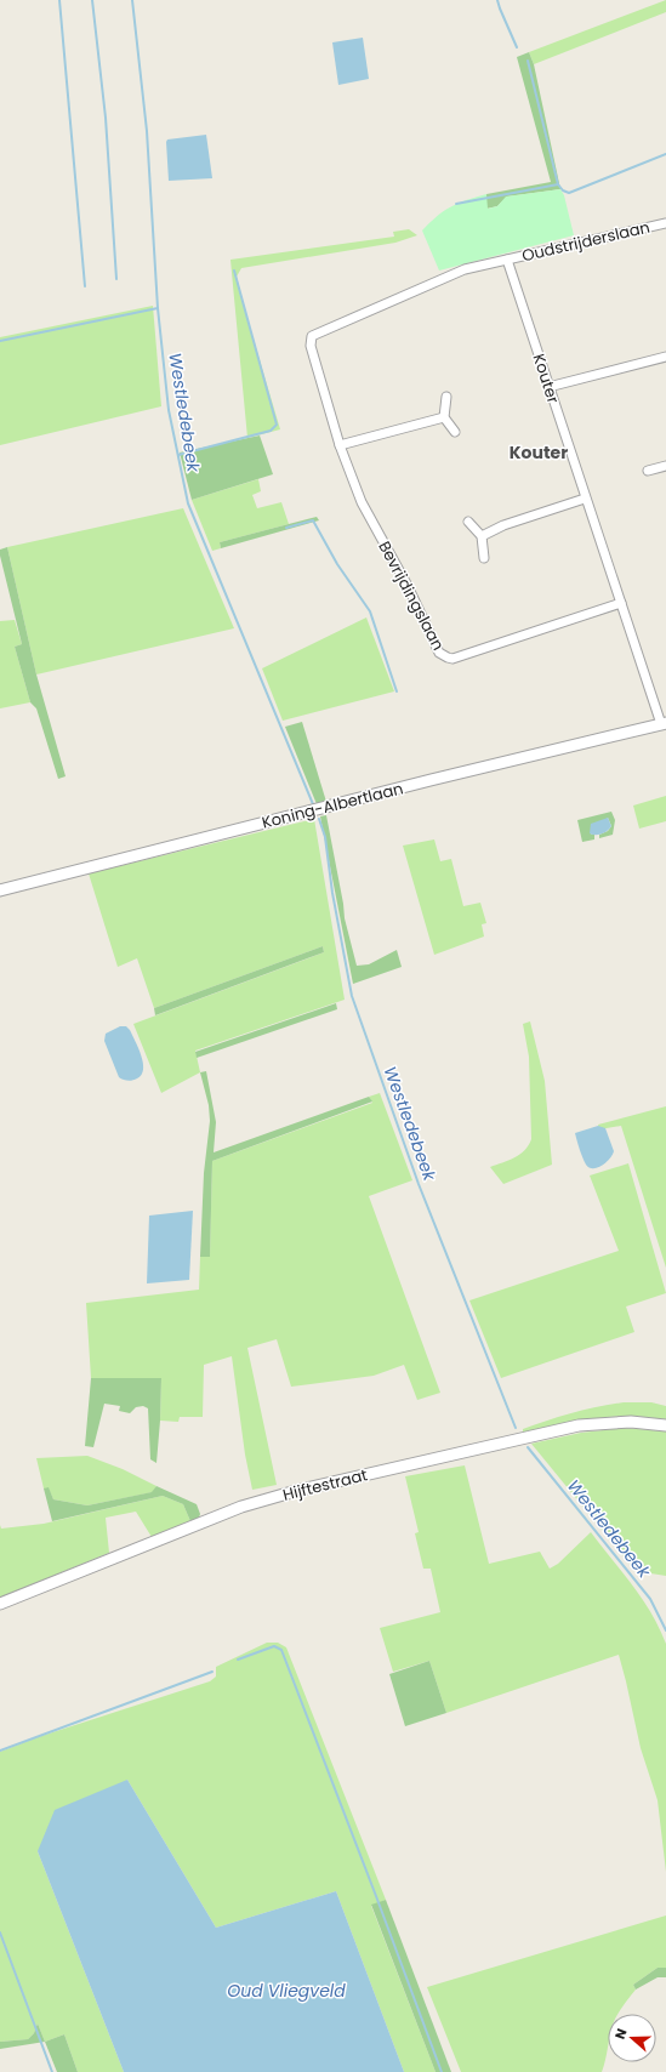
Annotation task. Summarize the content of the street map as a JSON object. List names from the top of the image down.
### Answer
{
  "streets": {
    "street": [
      "Oudstrijderslaan",
      "Kouter",
      "Bevrijdingslaan",
      "Koning-Albertlaan",
      "Hijftestraat"
    ]
  },
  "crossings": [
    ["Oudstrijderslaan", "Kouter"],
    ["Oudstrijderslaan", "Bevrijdingslaan"],
    ["Kouter", "Bevrijdingslaan"],
    ["Kouter", "Koning-Albertlaan"]
  ],
  "districts": ["Kouter"],
  "water": ["Westledebeek", "Oud Vliegveld"],
  "north": "left"
}
